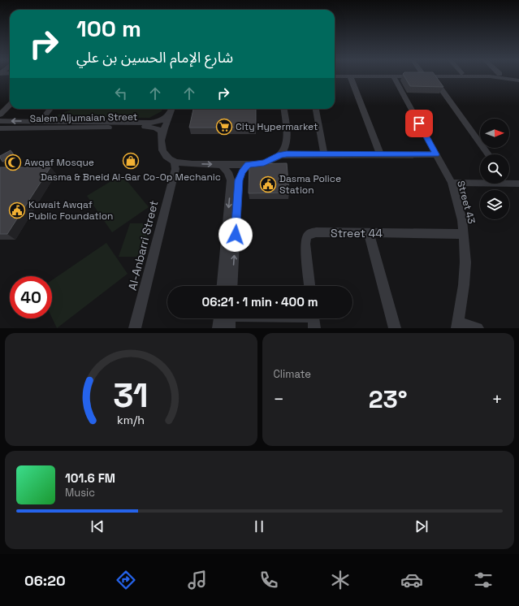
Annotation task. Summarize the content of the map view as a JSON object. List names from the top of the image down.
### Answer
{
  "streets": {
    "street": [
      "Salem Aljumaian Street",
      "Street 43",
      "Street 44",
      "Al-Anbarri Street"
    ]
  },
  "crossings": [
    ["Street 43", "Street 44"]
  ],
  "places": {
    "supermarket": ["City Hypermarket"],
    "shop": ["Dasma & Bneid Al-Gar Co-Op Mechanic"],
    "mosque": ["Awqaf Mosque"],
    "public building": ["Dasma Police Station", "Kuwait Awqaf Public Foundation"]
  },
  "north": "right",
  "page": {
    "turn": ["100 m", "شارع الإمام الحسين بن علي"],
    "limit": "40",
    "trip": "06:21 · 1 min · 400 m",
    "tile": "Climate",
    "heat": ["−", "23°", "+"],
    "song": ["101.6 FM", "Music"],
    "tabs": "06:20",
    "gauge": ["31", "km/h"]
  }
}
